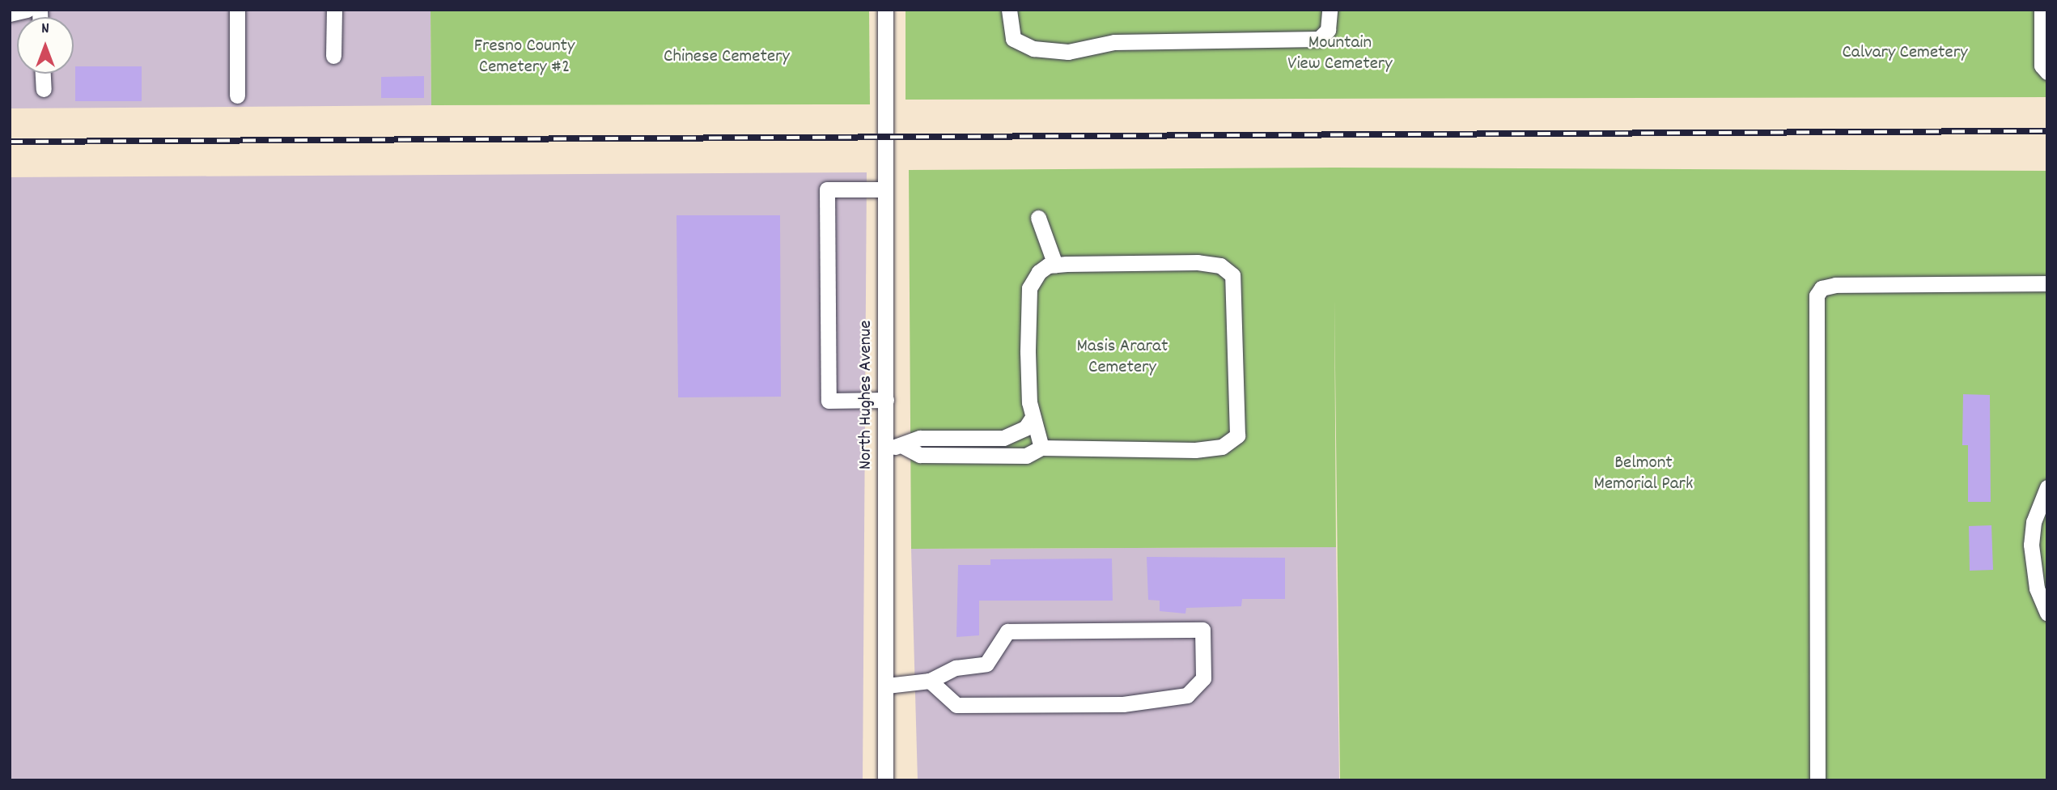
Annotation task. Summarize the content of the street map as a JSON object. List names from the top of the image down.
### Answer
{
  "streets": {
    "street": ["North Hughes Avenue"]
  },
  "parks": [
    "Mountain View Cemetery",
    "Fresno County Cemetery #2",
    "Calvary Cemetery",
    "Chinese Cemetery",
    "Masis Ararat Cemetery",
    "Belmont Memorial Park"
  ],
  "north": "top"
}
